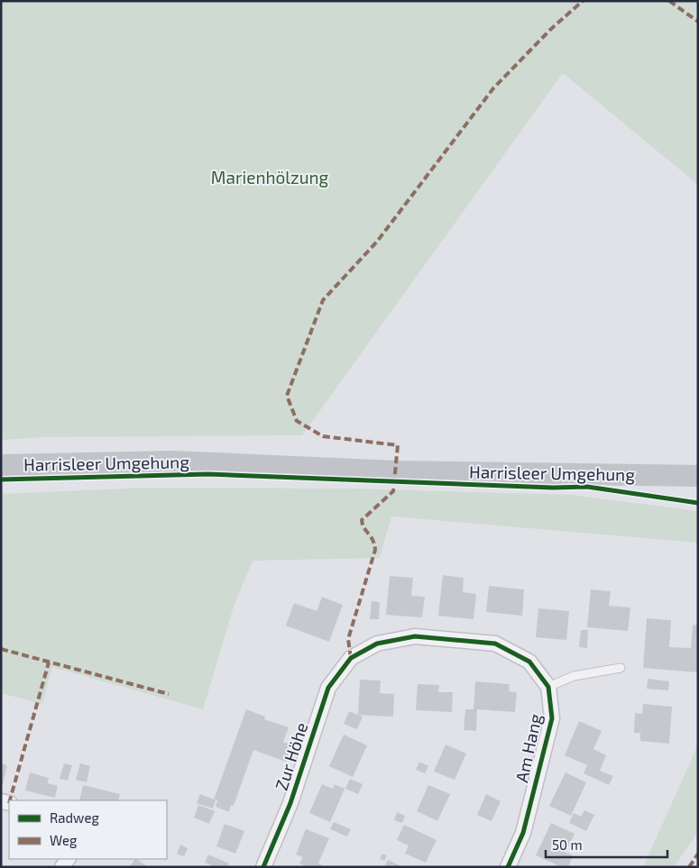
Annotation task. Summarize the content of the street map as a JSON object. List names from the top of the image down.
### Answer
{
  "streets": {
    "main road": ["Harrisleer Umgehung"],
    "street": ["Am Hang", "Zur Höhe"]
  },
  "crossings": [
    ["Am Hang", "Zur Höhe"]
  ],
  "parks": ["Marienhölzung"],
  "legend": ["Radweg", "Weg"],
  "scale_bar": "50 m"
}
